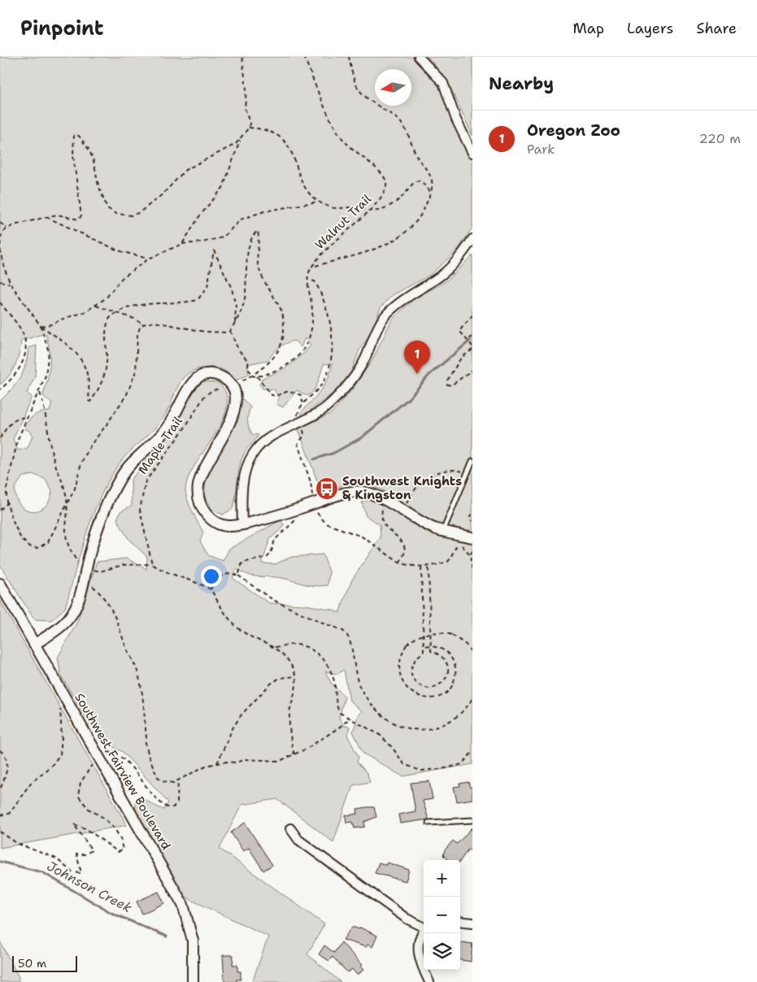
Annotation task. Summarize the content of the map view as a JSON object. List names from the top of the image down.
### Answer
{
  "streets": {
    "street": ["Southwest Fairview Boulevard"],
    "path": ["Walnut Trail", "Maple Trail"]
  },
  "water": ["Johnson Creek"],
  "places": {
    "bus stop": ["Southwest Knights & Kingston"]
  },
  "scale_bar": "50 m",
  "north": "left",
  "page": {
    "header": "Pinpoint",
    "nav": ["Map", "Layers", "Share"],
    "heading": "Nearby",
    "list": [
      {
        "mark": "1",
        "name": "Oregon Zoo",
        "note": "Park",
        "value": "220 m"
      }
    ],
    "pins": "1",
    "map_buttons": ["+", "−"],
    "scale": "50 m"
  }
}
